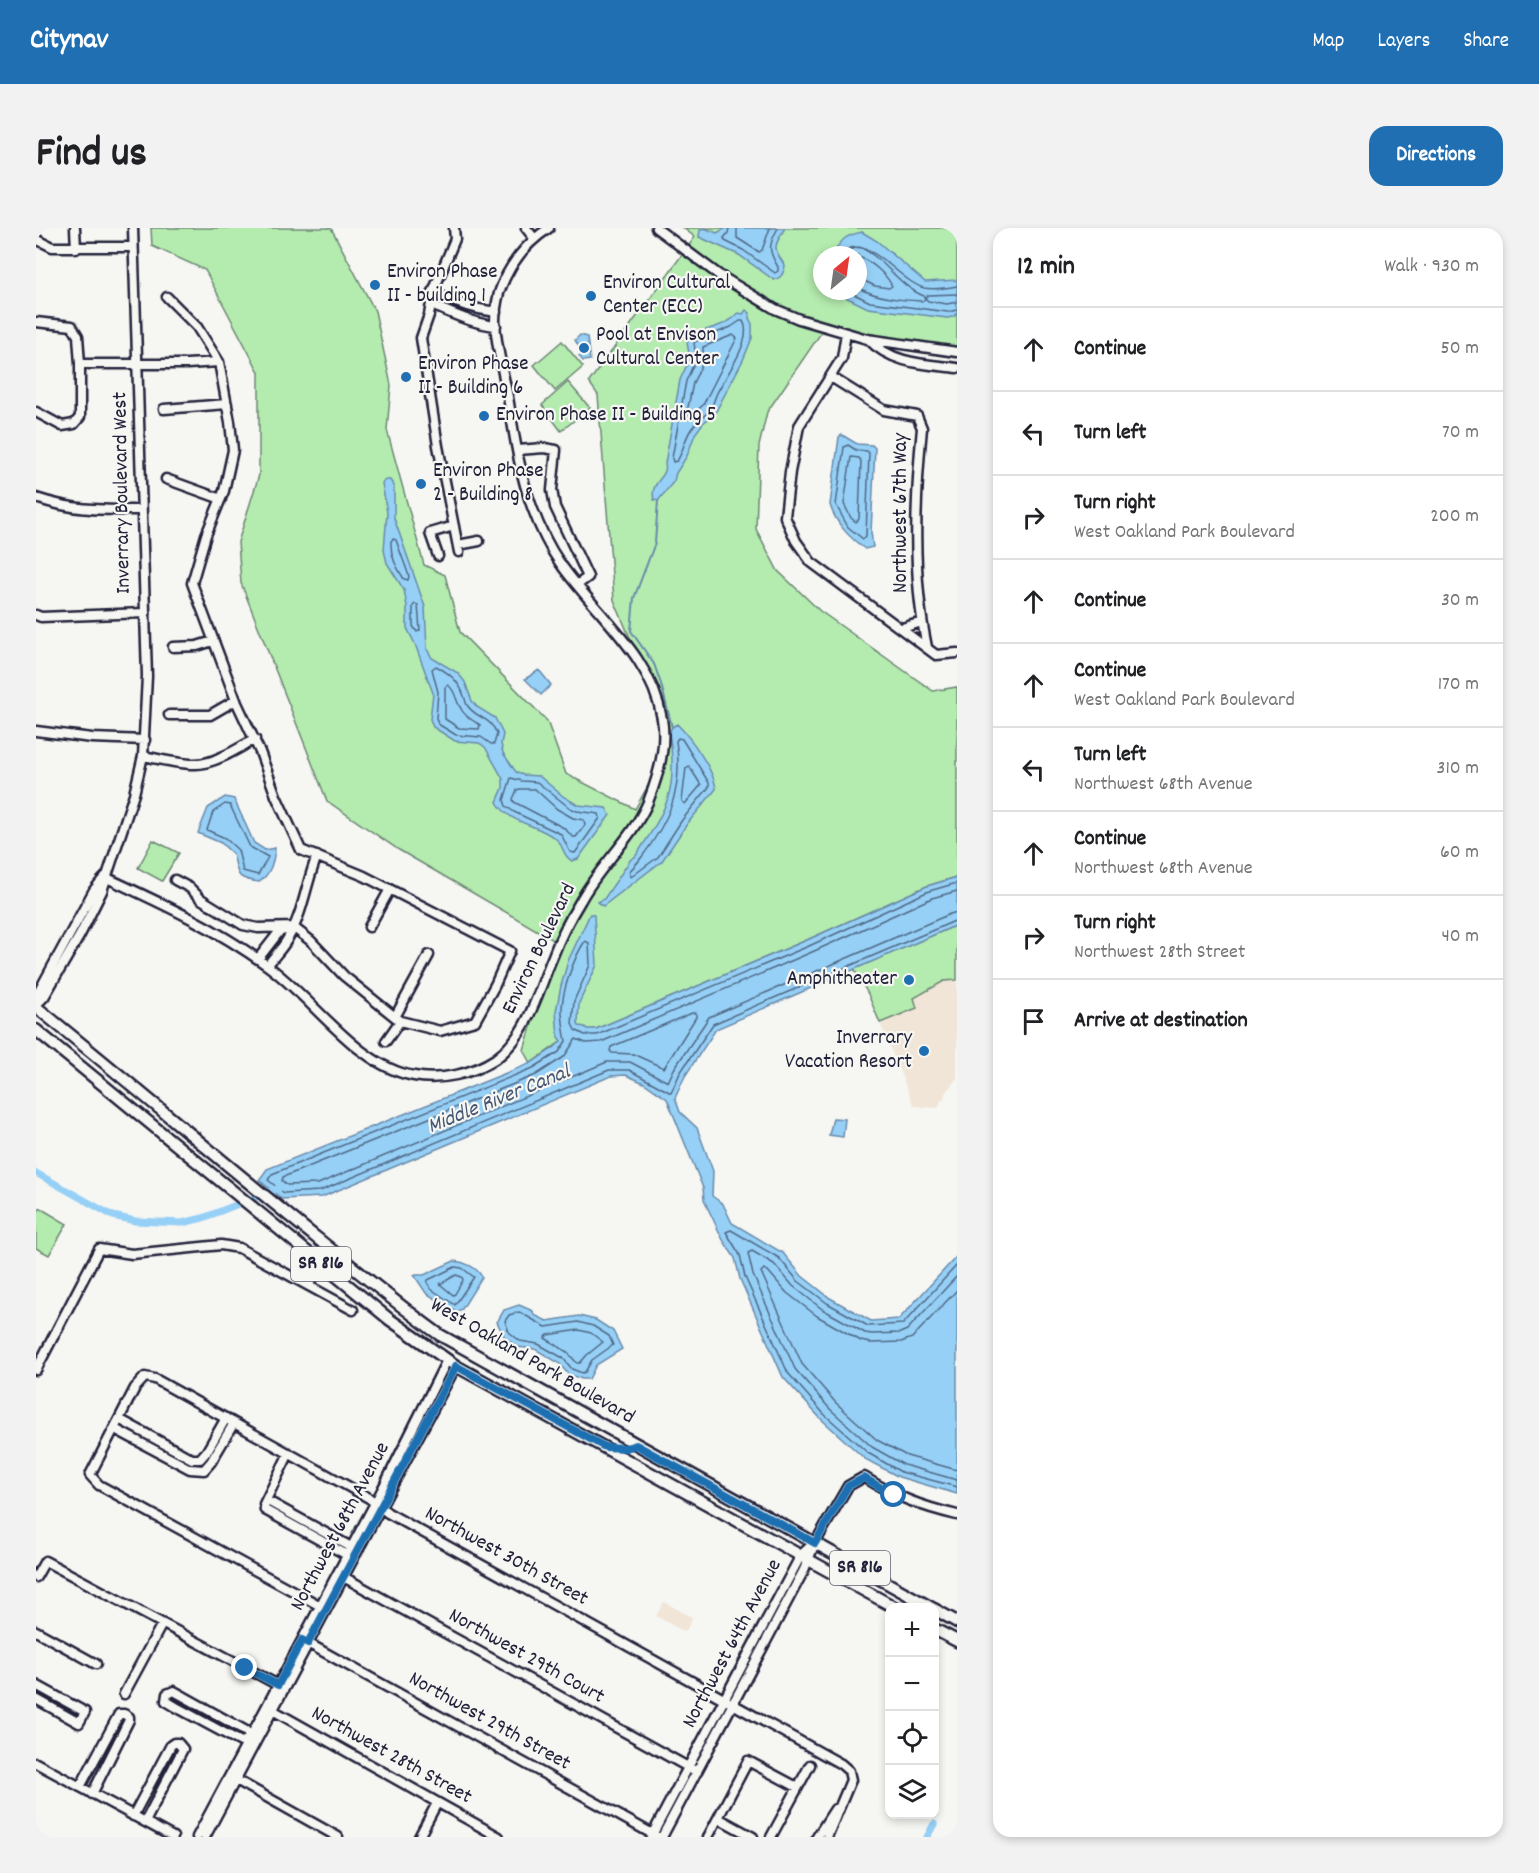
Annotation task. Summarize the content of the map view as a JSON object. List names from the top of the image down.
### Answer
{
  "streets": {
    "main road": ["SR 816", "West Oakland Park Boulevard"],
    "street": [
      "Inverrary Boulevard West",
      "Northwest 67th Way",
      "Environ Boulevard",
      "Northwest 68th Avenue",
      "Northwest 30th Street",
      "Northwest 64th Avenue",
      "Northwest 29th Court",
      "Northwest 29th Street",
      "Northwest 28th Street"
    ]
  },
  "crossings": [
    ["Inverrary Boulevard West", "Environ Boulevard"],
    ["Inverrary Boulevard West", "West Oakland Park Boulevard"],
    ["West Oakland Park Boulevard", "Northwest 68th Avenue"],
    ["West Oakland Park Boulevard", "Northwest 64th Avenue"],
    ["Northwest 68th Avenue", "Northwest 30th Street"],
    ["Northwest 68th Avenue", "Northwest 29th Court"],
    ["Northwest 68th Avenue", "Northwest 29th Street"],
    ["Northwest 68th Avenue", "Northwest 28th Street"],
    ["Northwest 30th Street", "Northwest 64th Avenue"],
    ["Northwest 64th Avenue", "Northwest 29th Court"],
    ["Northwest 64th Avenue", "Northwest 29th Street"]
  ],
  "water": ["Middle River Canal"],
  "places": [
    "Environ Phase II - building 1",
    "Environ Cultural Center (ECC)",
    "Pool at Envison Cultural Center",
    "Environ Phase II - Building 6",
    "Environ Phase II - Building 5",
    "Environ Phase 2 - Building 8",
    "Amphitheater",
    "Inverrary Vacation Resort"
  ],
  "north": "top right",
  "page": {
    "header": "Citynav",
    "nav": ["Map", "Layers", "Share"],
    "title": "Find us",
    "buttons": "Directions",
    "heading": ["12 min", "Walk · 930 m"],
    "list": [
      ["Continue", "50 m"],
      ["Turn left", "70 m"],
      ["Turn right", "West Oakland Park Boulevard", "200 m"],
      ["Continue", "30 m"],
      ["Continue", "West Oakland Park Boulevard", "170 m"],
      ["Turn left", "Northwest 68th Avenue", "310 m"],
      ["Continue", "Northwest 68th Avenue", "60 m"],
      ["Turn right", "Northwest 28th Street", "40 m"],
      "Arrive at destination"
    ],
    "map_buttons": ["+", "−"]
  }
}
